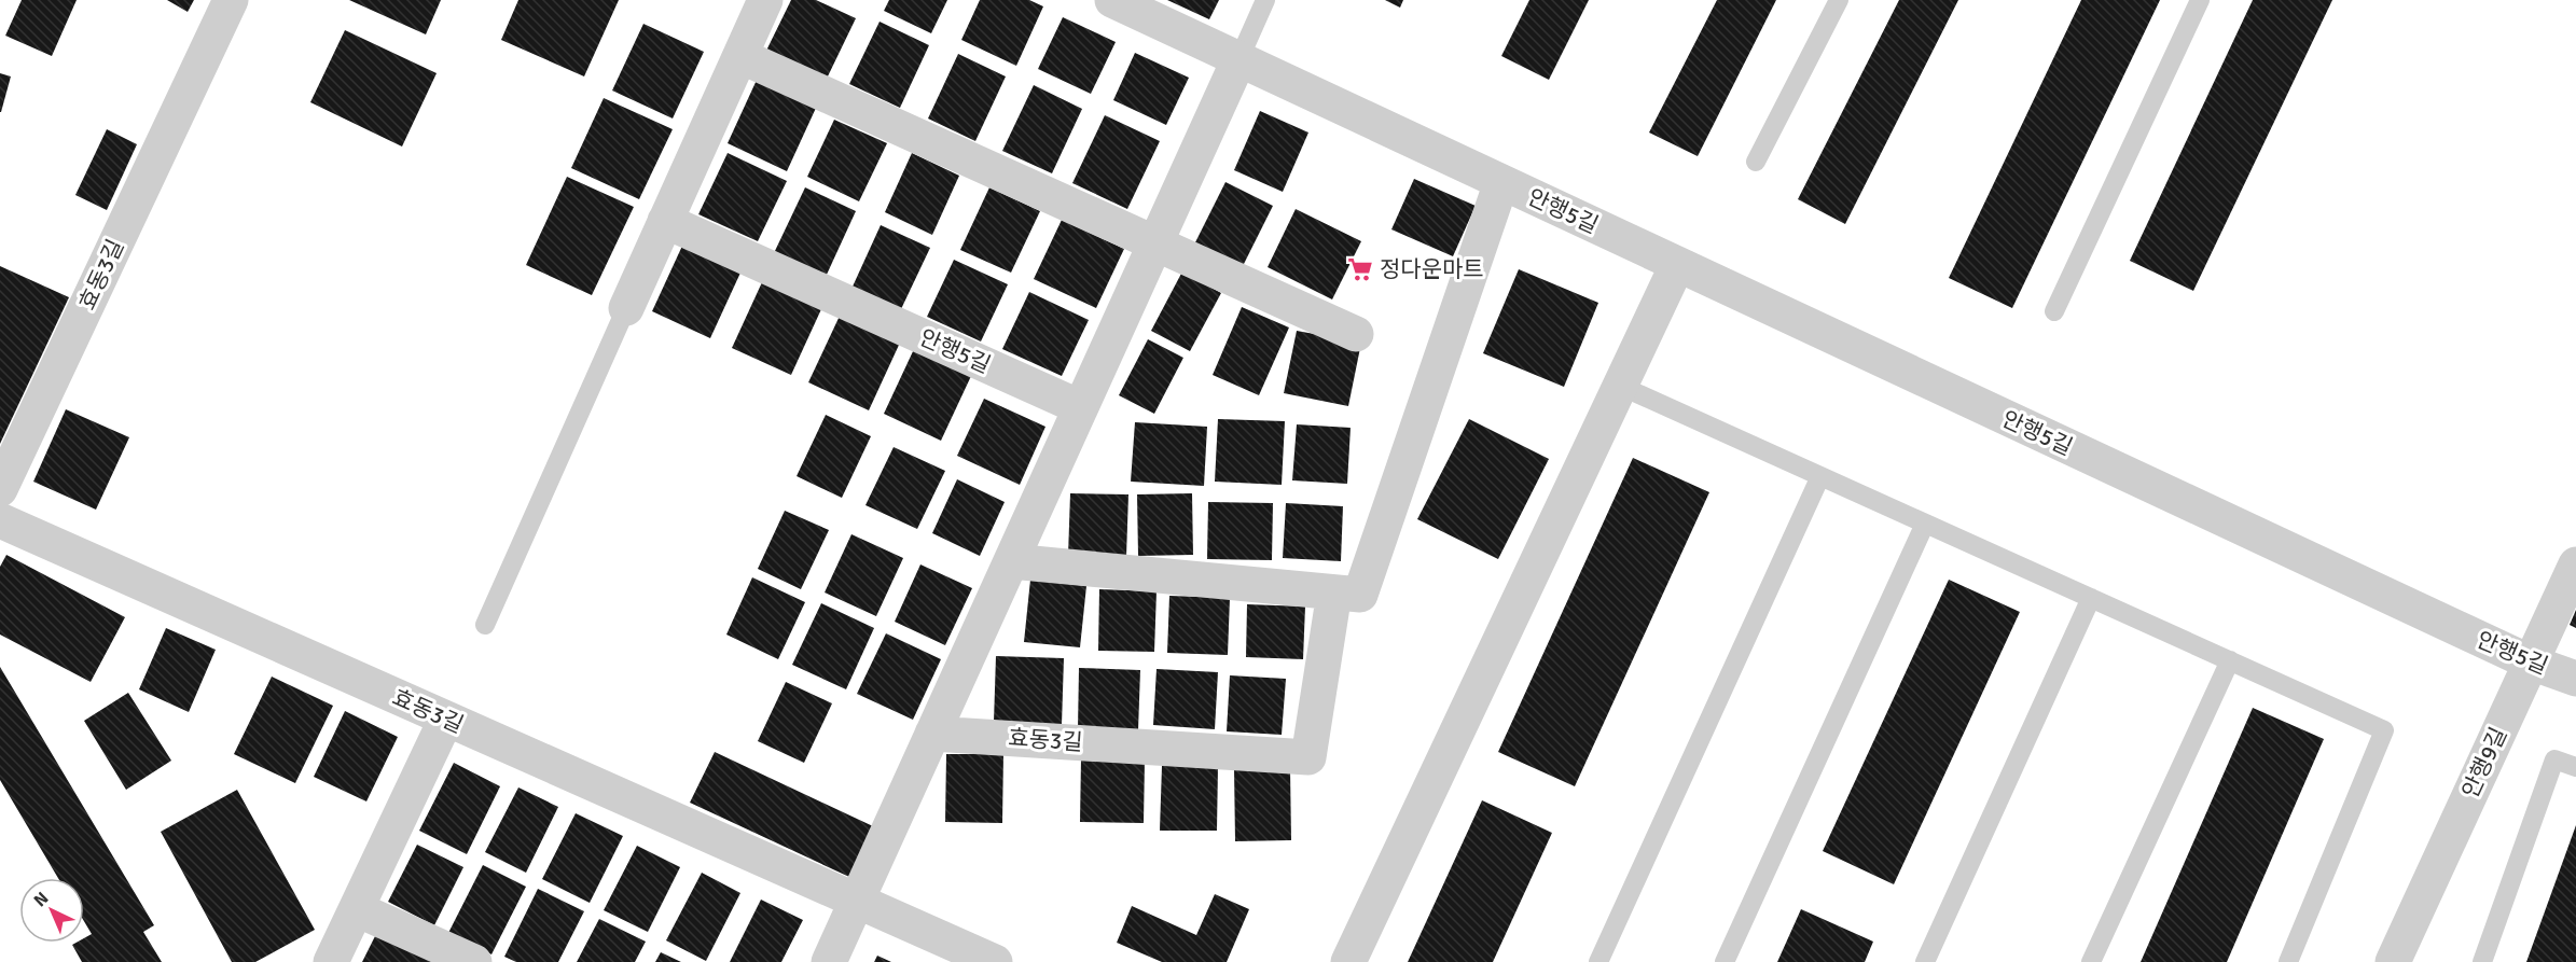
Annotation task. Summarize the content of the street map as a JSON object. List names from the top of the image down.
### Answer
{
  "streets": {
    "street": ["안행5길", "효동3길", "안행9길"]
  },
  "crossings": [
    ["안행5길", "효동3길"],
    ["안행5길", "안행9길"]
  ],
  "places": {
    "supermarket": ["정다운마트"]
  },
  "north": "top left"
}
